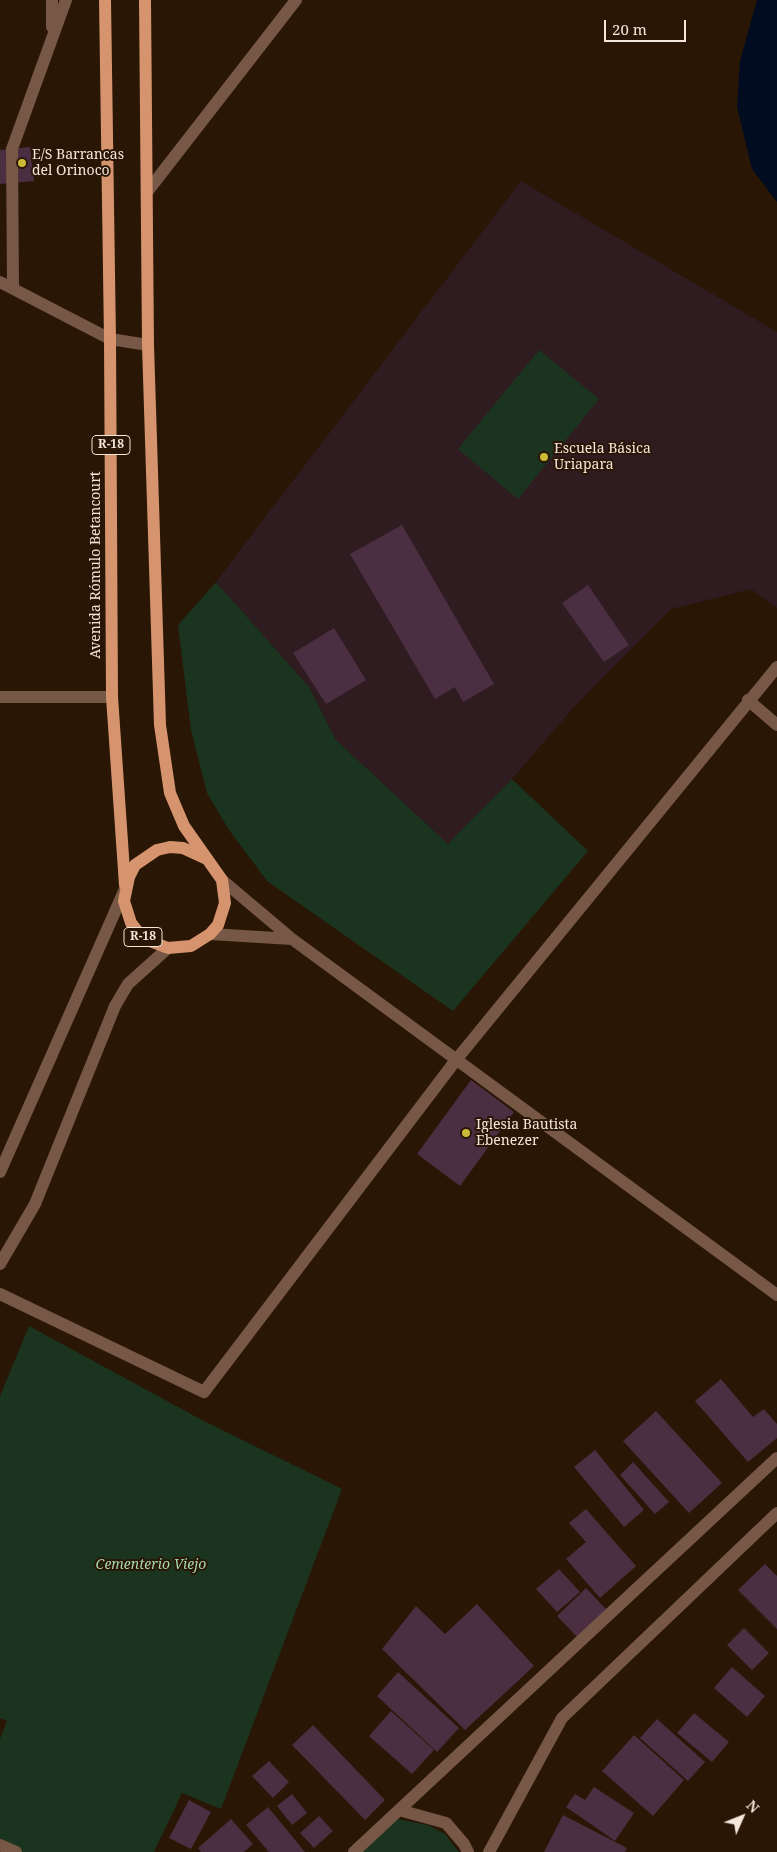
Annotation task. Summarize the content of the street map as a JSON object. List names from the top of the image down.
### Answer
{
  "streets": {
    "main road": ["R-18", "Avenida Rómulo Betancourt"]
  },
  "crossings": [
    ["R-18", "Avenida Rómulo Betancourt"]
  ],
  "parks": ["Cementerio Viejo"],
  "places": ["E/S Barrancas del Orinoco", "Escuela Básica Uriapara", "Iglesia Bautista Ebenezer"],
  "scale_bar": "20 m",
  "north": "top right"
}
